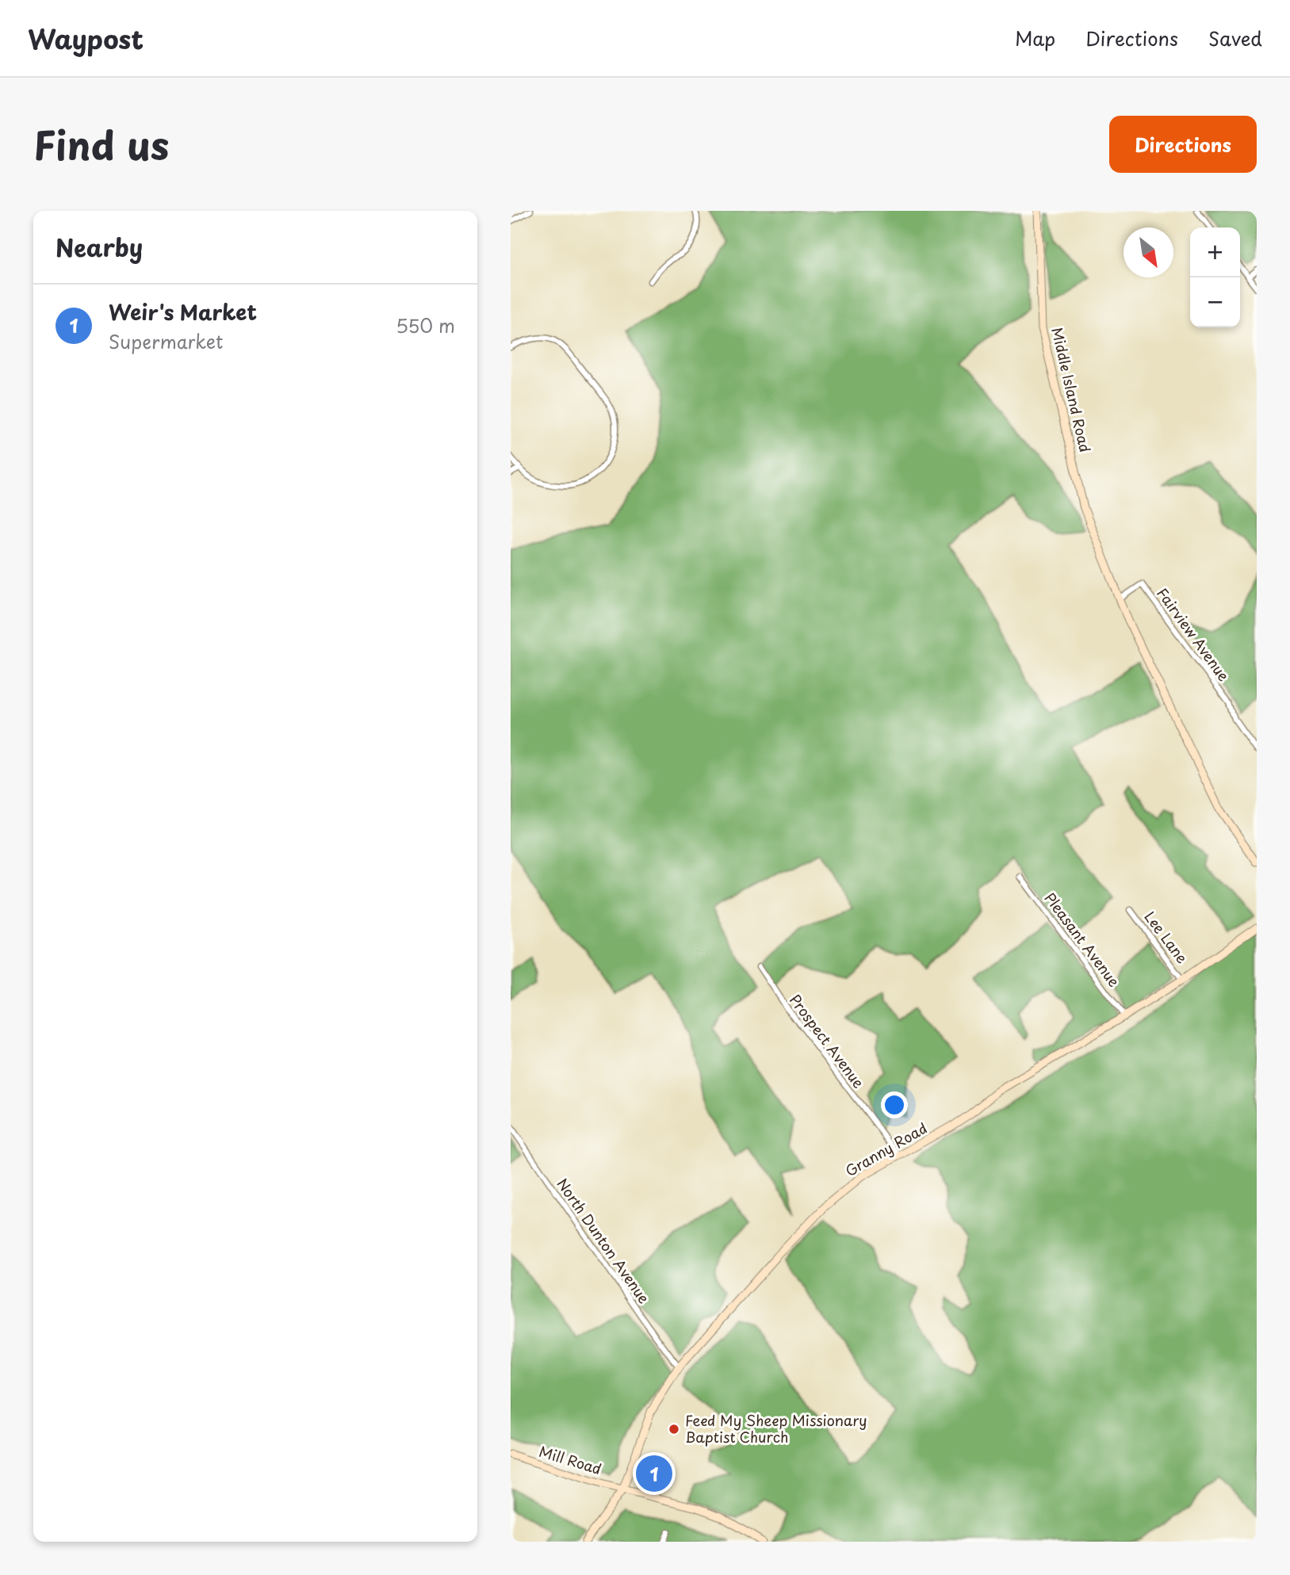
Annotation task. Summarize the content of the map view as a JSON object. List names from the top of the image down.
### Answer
{
  "streets": {
    "street": [
      "Middle Island Road",
      "Fairview Avenue",
      "Lee Lane",
      "Pleasant Avenue",
      "Prospect Avenue",
      "Granny Road",
      "North Dunton Avenue",
      "Mill Road"
    ]
  },
  "crossings": [
    ["Middle Island Road", "Fairview Avenue"],
    ["Lee Lane", "Granny Road"],
    ["Pleasant Avenue", "Granny Road"],
    ["Prospect Avenue", "Granny Road"],
    ["Granny Road", "North Dunton Avenue"],
    ["Granny Road", "Mill Road"]
  ],
  "places": ["Feed My Sheep Missionary Baptist Church"],
  "north": "bottom right",
  "page": {
    "header": "Waypost",
    "nav": ["Map", "Directions", "Saved"],
    "title": "Find us",
    "buttons": "Directions",
    "heading": "Nearby",
    "map_buttons": ["+", "−"],
    "list": [
      {
        "mark": "1",
        "name": "Weir's Market",
        "note": "Supermarket",
        "value": "550 m"
      }
    ],
    "pins": "1"
  }
}
